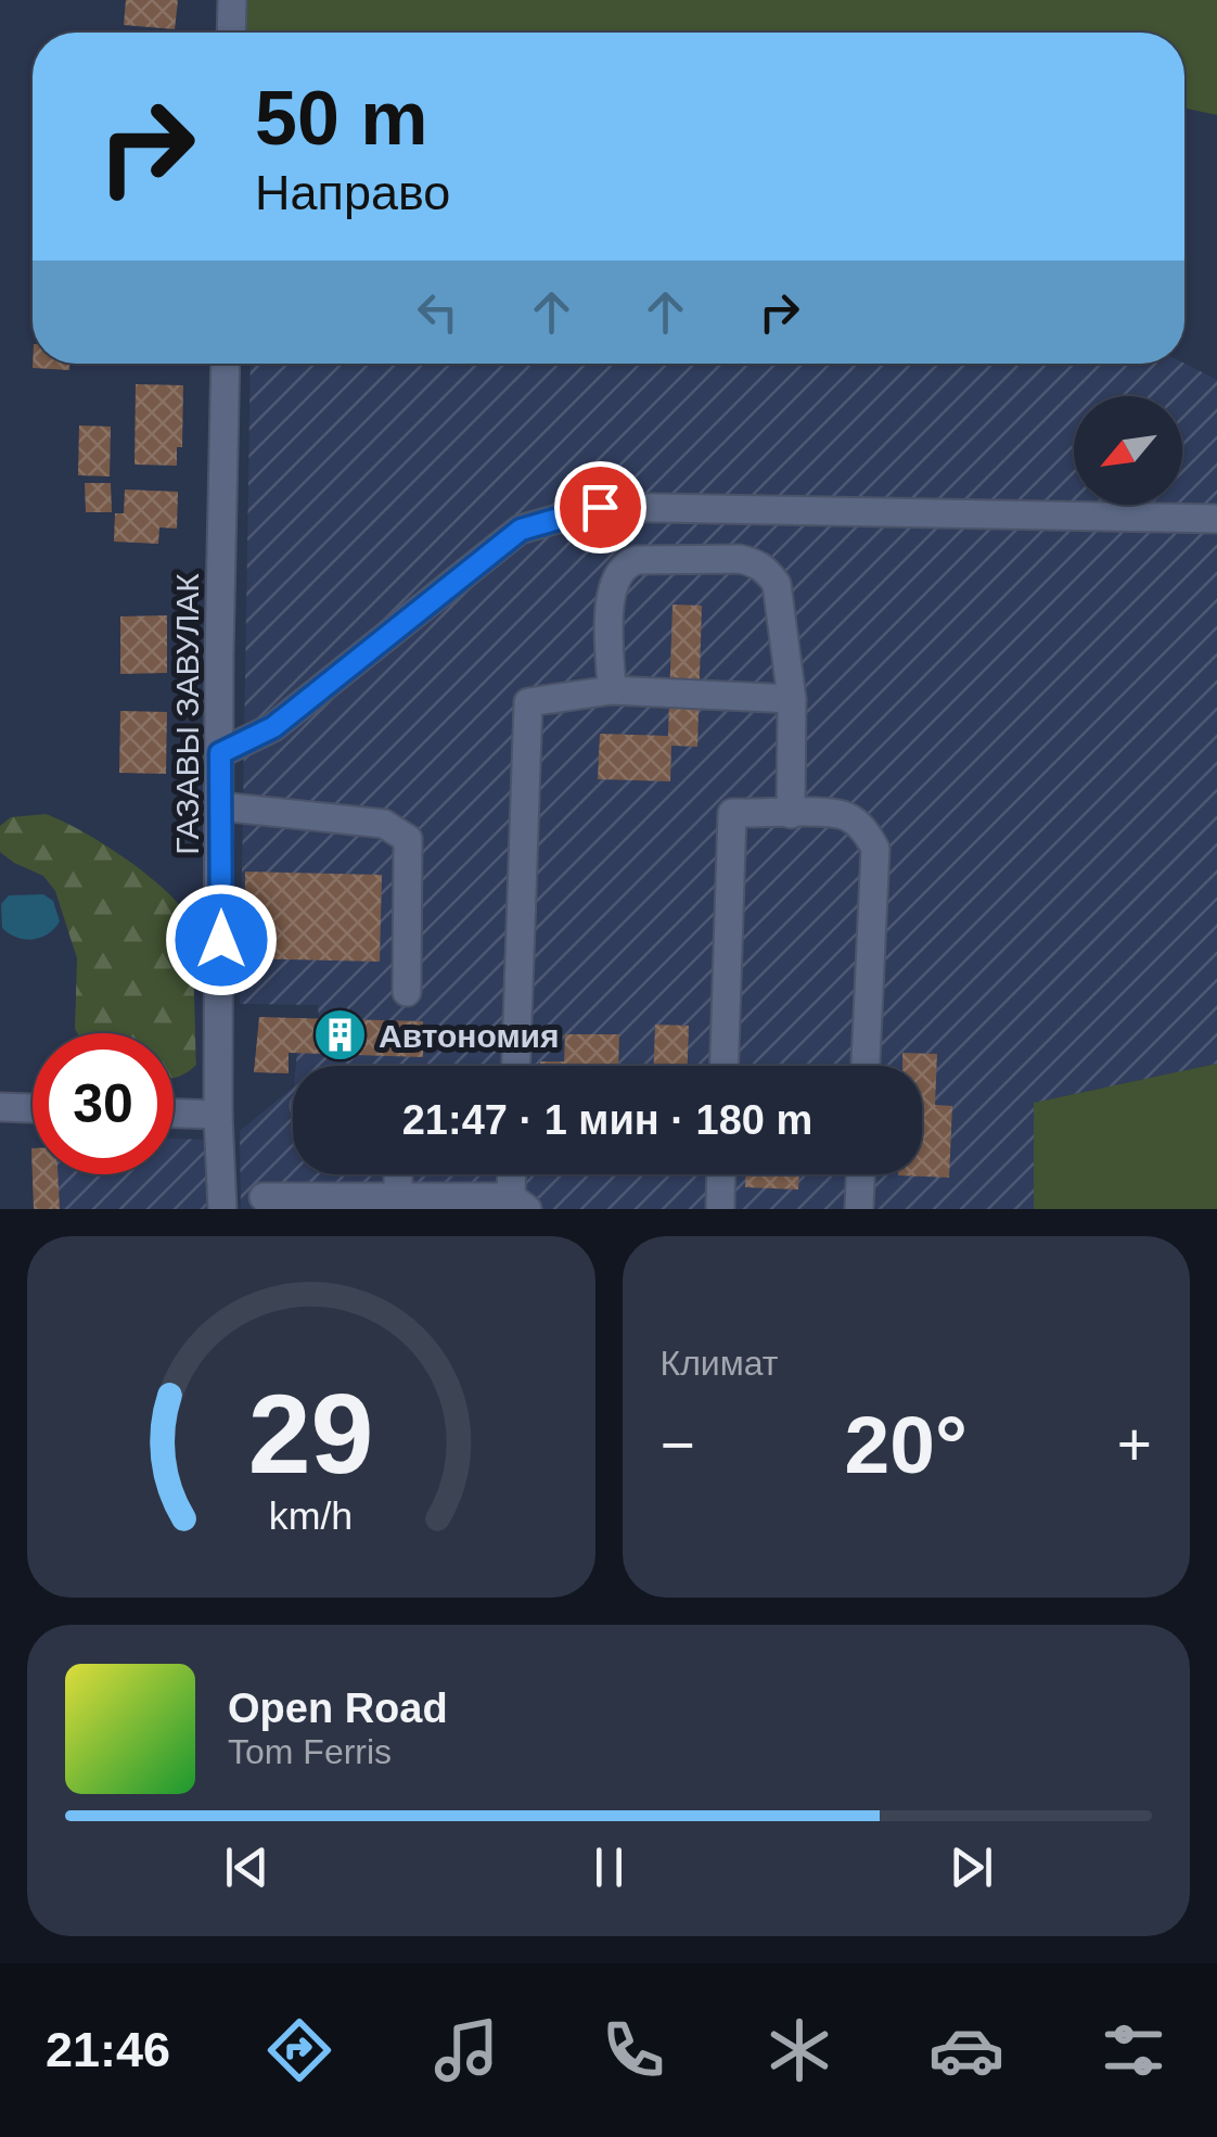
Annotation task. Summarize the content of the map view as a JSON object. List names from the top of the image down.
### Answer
{
  "streets": {
    "street": ["ГАЗАВЫ ЗАВУЛАК"]
  },
  "places": {
    "building": ["Автономия"]
  },
  "north": "bottom left",
  "page": {
    "turn": ["50 m", "Направо"],
    "limit": "30",
    "trip": "21:47 · 1 мин · 180 m",
    "tile": "Климат",
    "heat": ["−", "20°", "+"],
    "song": ["Open Road", "Tom Ferris"],
    "tabs": "21:46",
    "gauge": ["29", "km/h"]
  }
}
